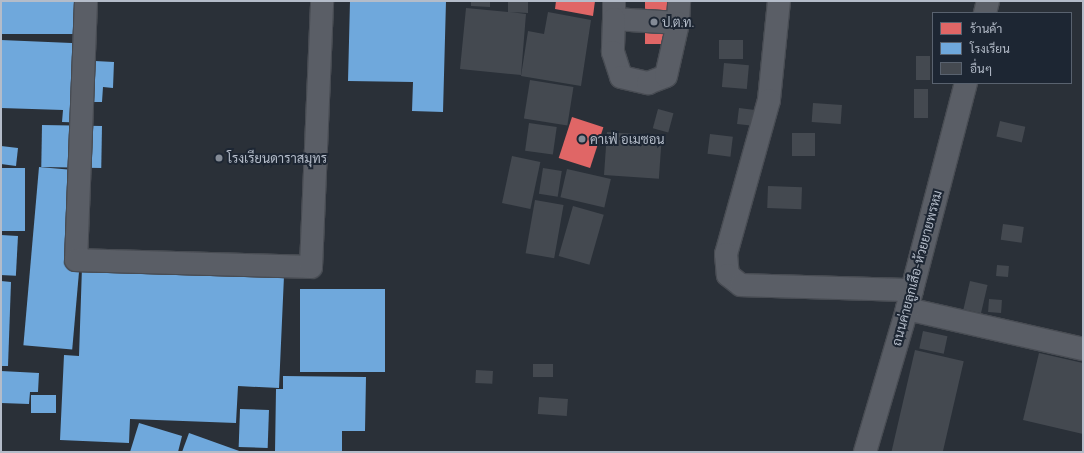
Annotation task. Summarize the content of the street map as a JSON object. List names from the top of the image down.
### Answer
{
  "streets": {
    "street": ["ถนนค่ายลูกเสึอ-ห้วยยายพรหม"]
  },
  "places": ["ป.ต.ท.", "คาเฟ่ อเมซอน", "โรงเรียนดาราสมุทร"],
  "legend": ["ร้านค้า", "โรงเรียน", "อื่นๆ"]
}
